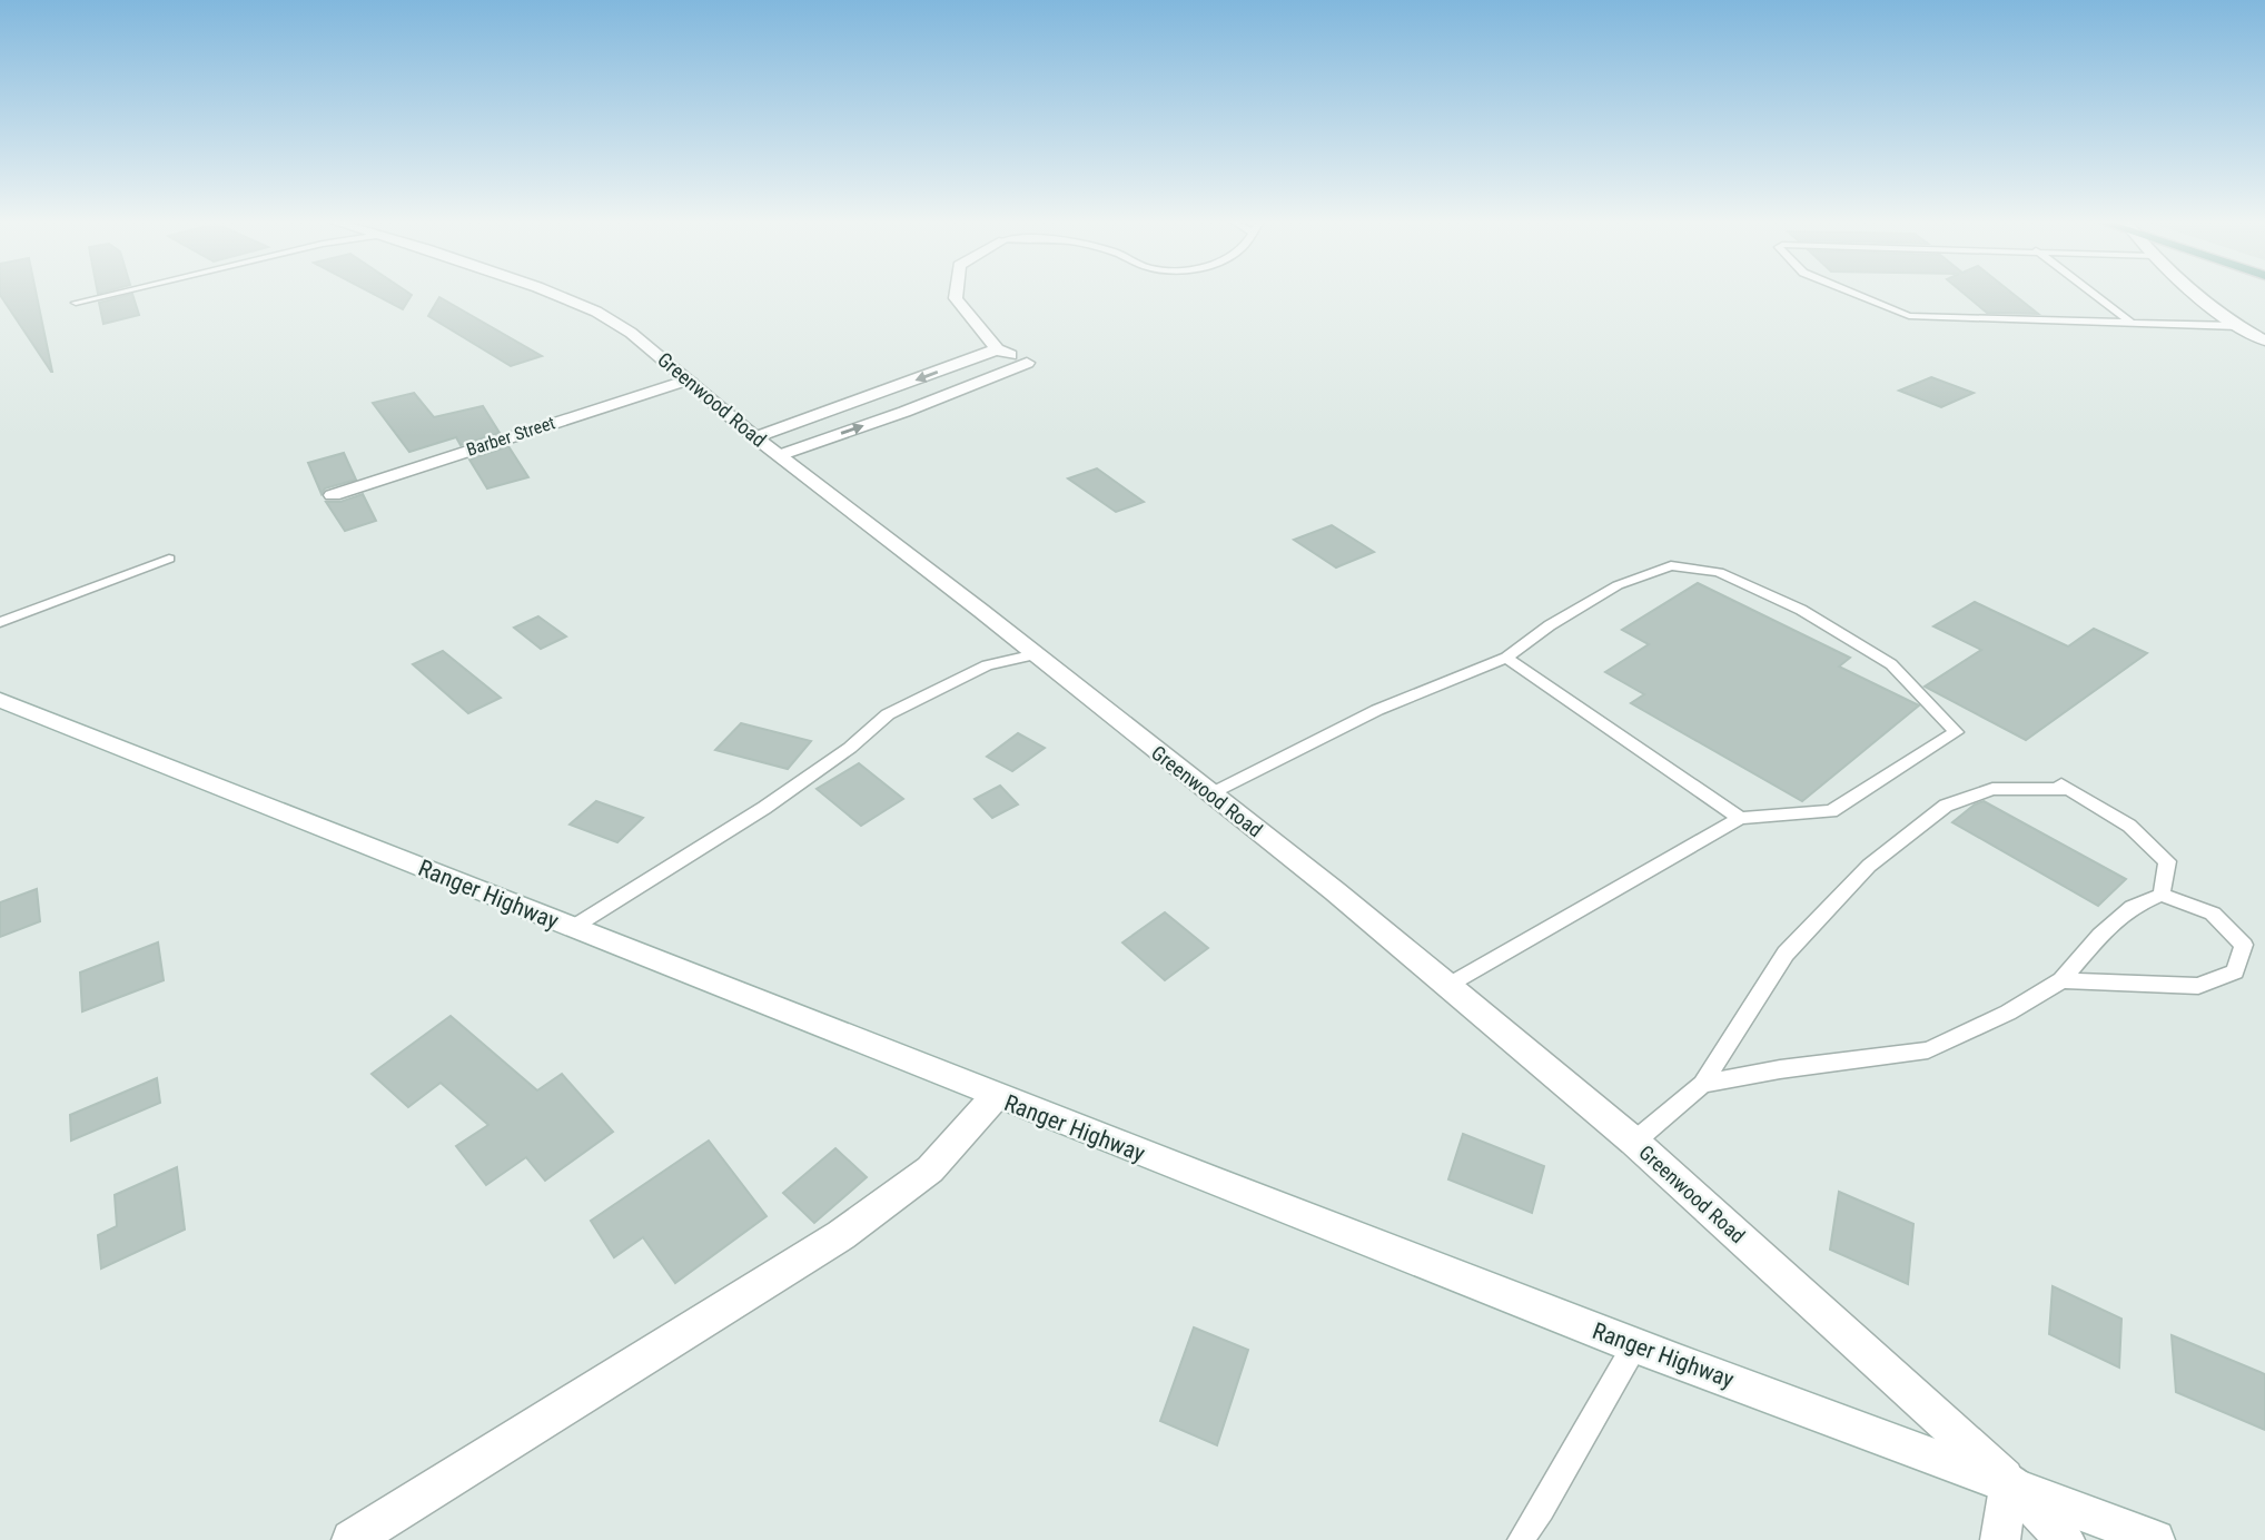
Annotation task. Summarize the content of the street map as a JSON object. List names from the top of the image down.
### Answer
{
  "streets": {
    "street": ["Greenwood Road", "Barber Street", "Ranger Highway"]
  },
  "crossings": [
    ["Greenwood Road", "Barber Street"],
    ["Greenwood Road", "Ranger Highway"]
  ]
}
